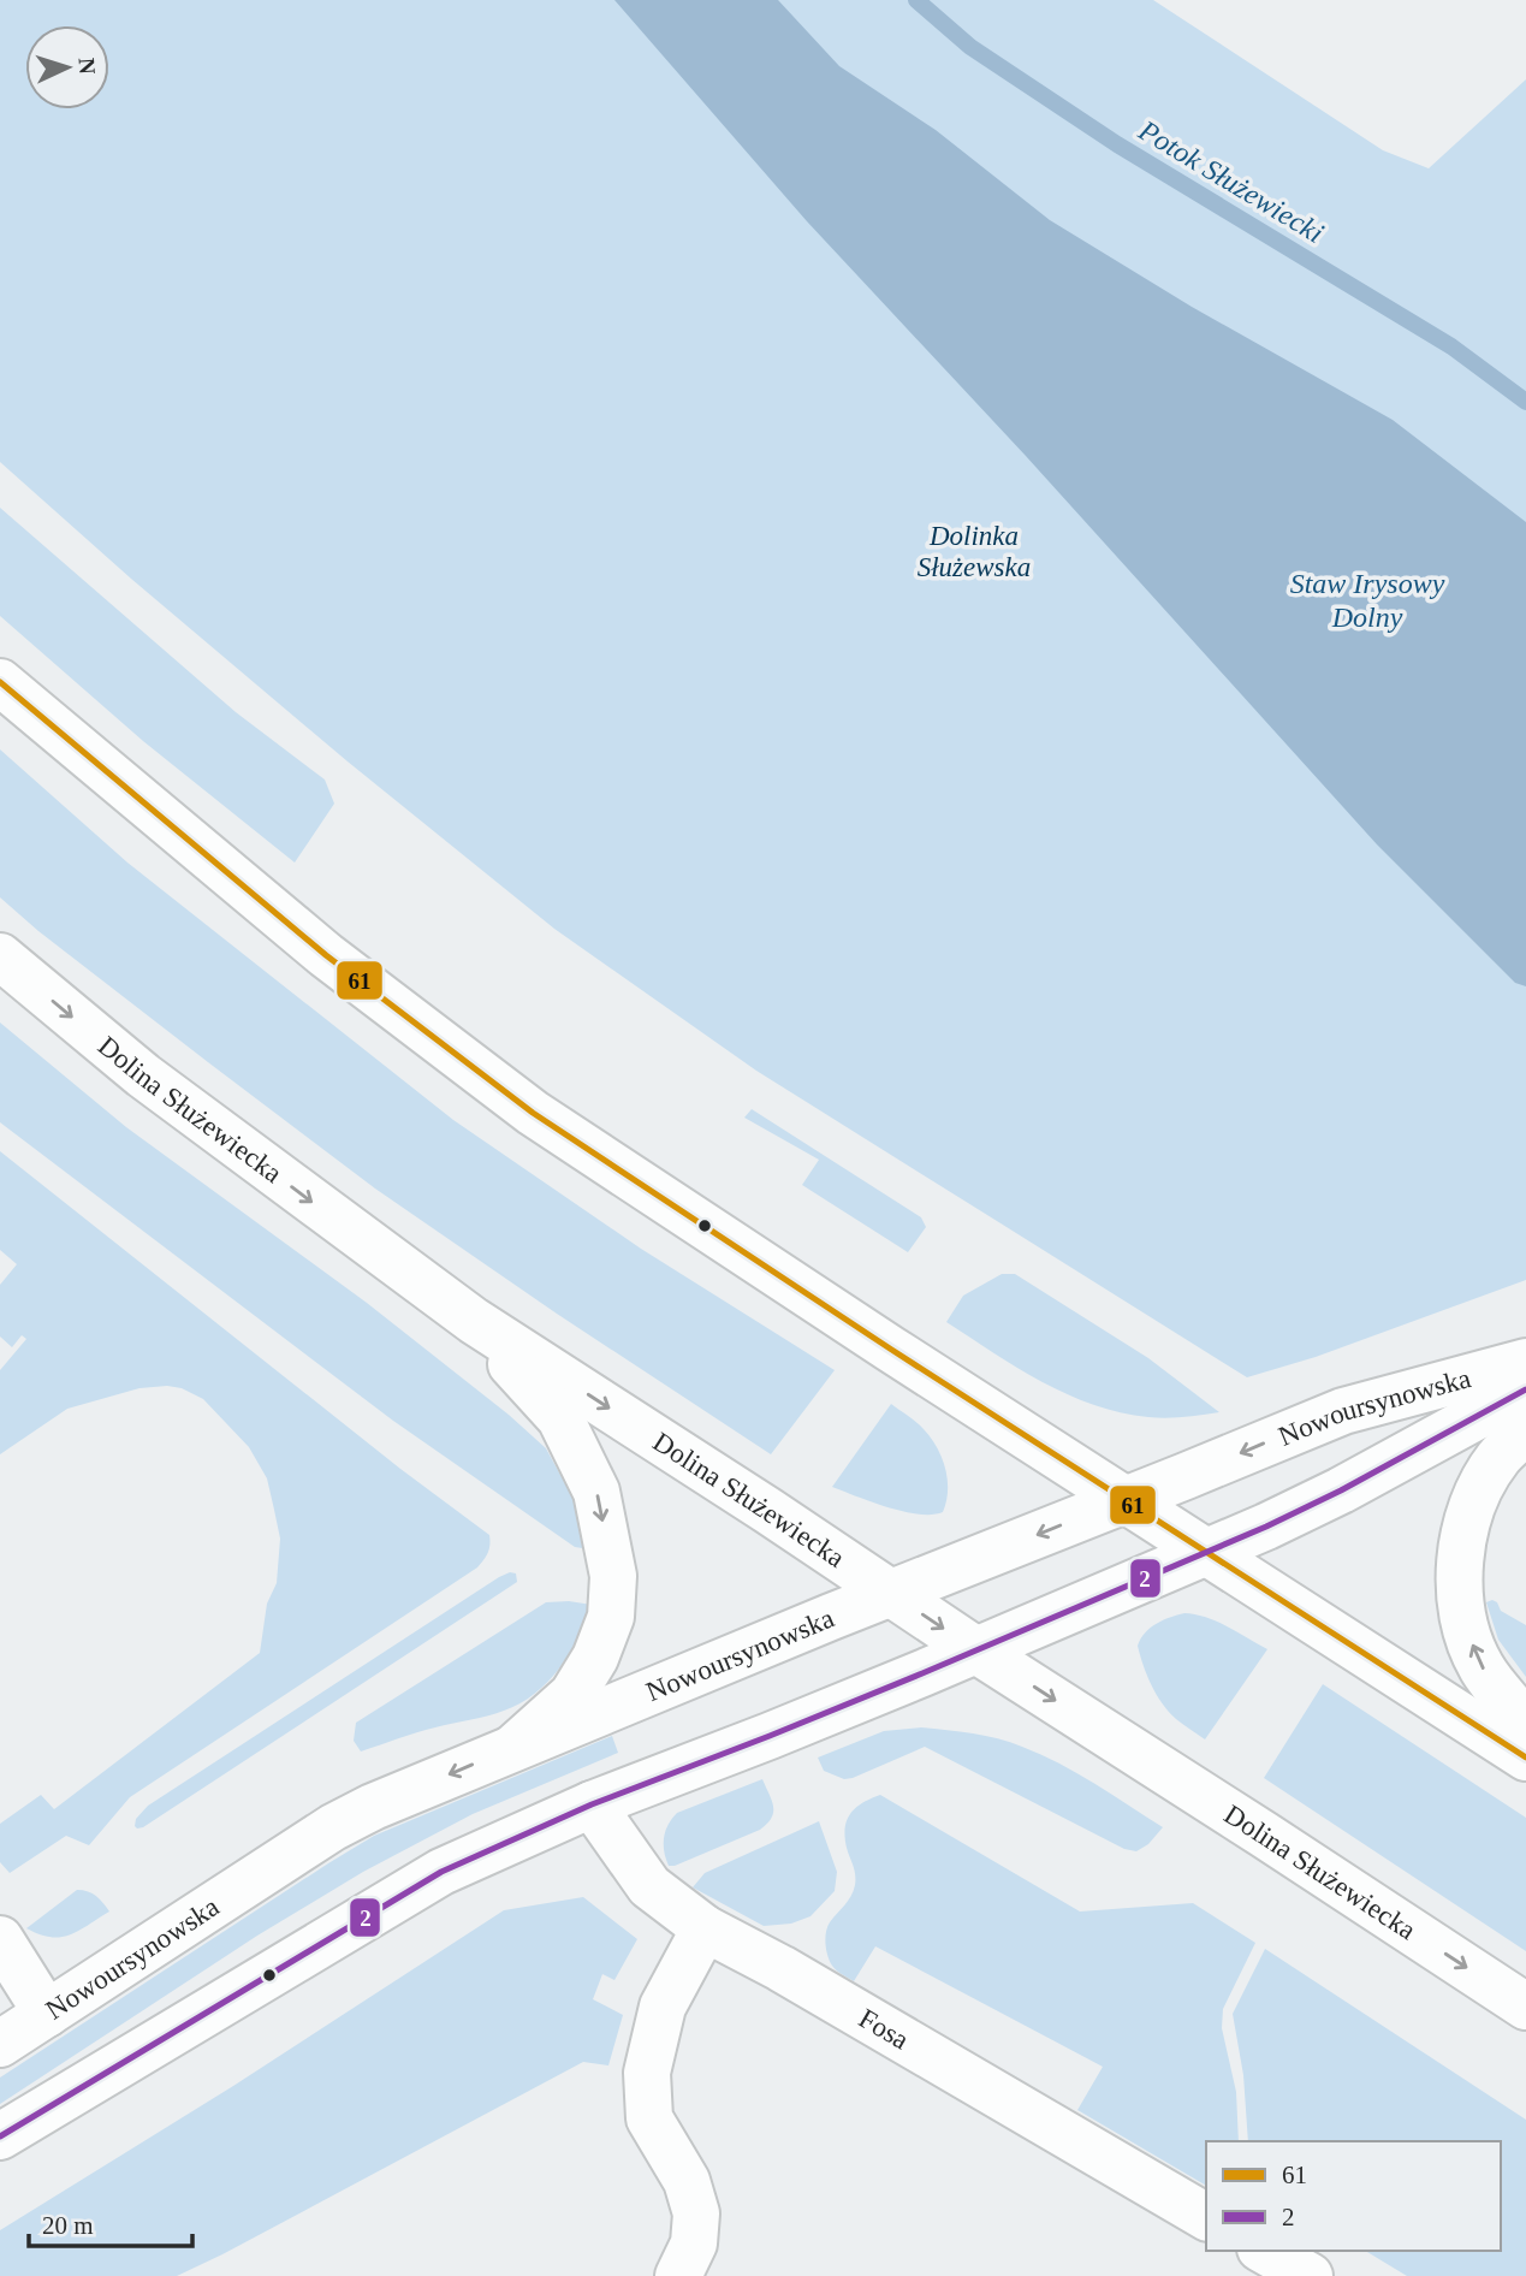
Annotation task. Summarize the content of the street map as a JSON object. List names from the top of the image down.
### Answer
{
  "streets": {
    "street": ["Dolina Służewiecka", "Nowoursynowska", "Fosa"]
  },
  "crossings": [
    ["Dolina Służewiecka", "Nowoursynowska"],
    ["Nowoursynowska", "Fosa"]
  ],
  "water": ["Potok Służewiecki", "Staw Irysowy Dolny"],
  "parks": ["Dolinka Służewska"],
  "lines": ["transit line 61", "transit line 2"],
  "legend": ["61", "2"],
  "scale_bar": "20 m",
  "north": "right"
}
